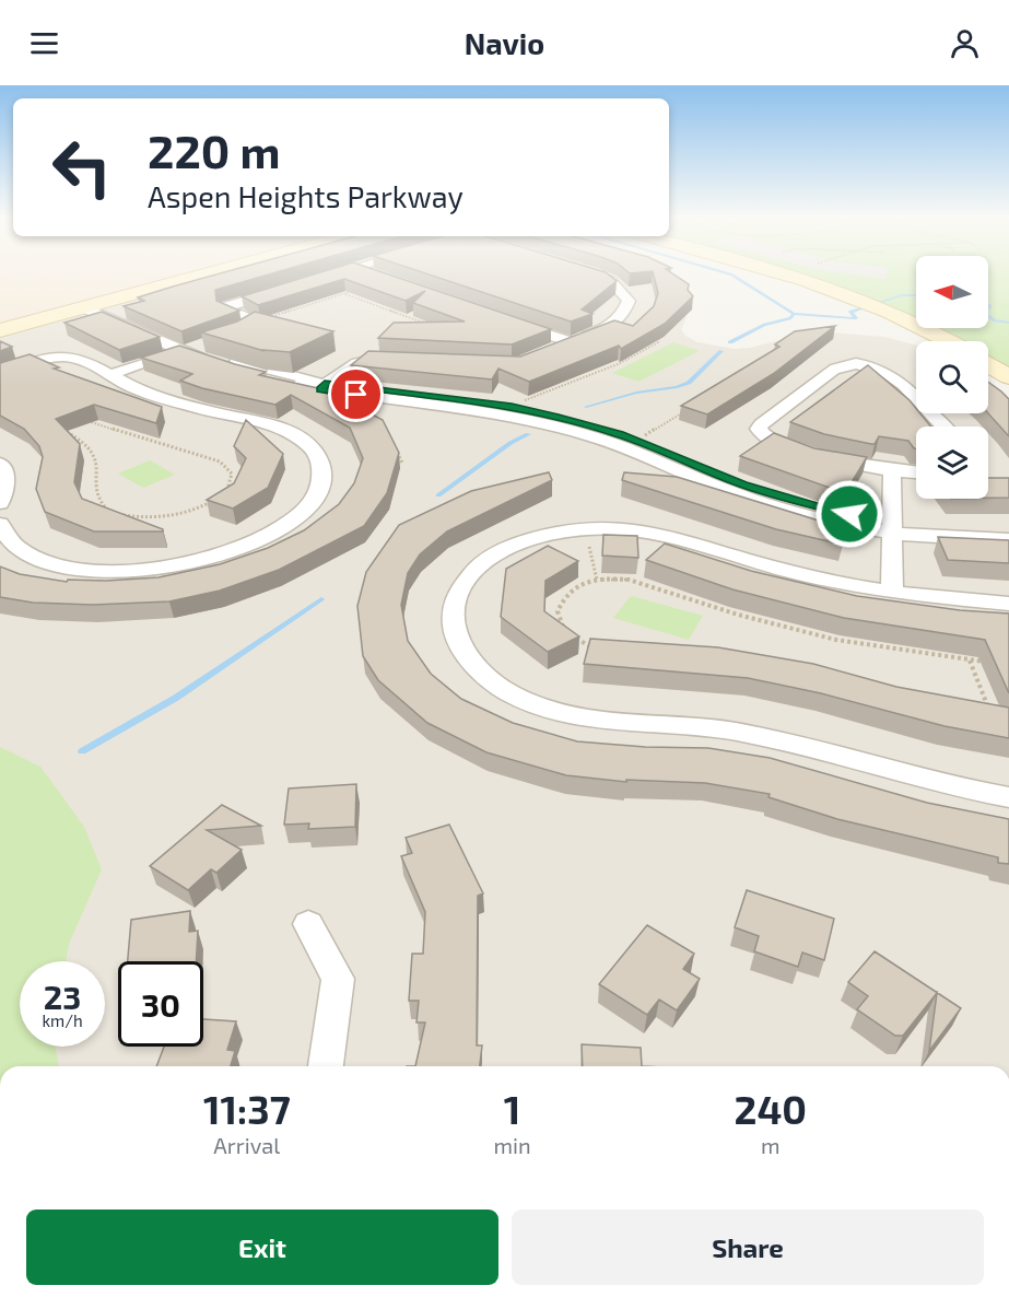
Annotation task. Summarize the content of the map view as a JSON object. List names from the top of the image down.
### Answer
{
  "north": "left",
  "page": {
    "header": "Navio",
    "turn": ["220 m", "Aspen Heights Parkway"],
    "speed": "23 km/h",
    "limit": "30",
    "eta": [
      "11:37",
      "Arrival",
      "1",
      "min",
      "240",
      "m"
    ],
    "buttons": ["Exit", "Share"]
  }
}
